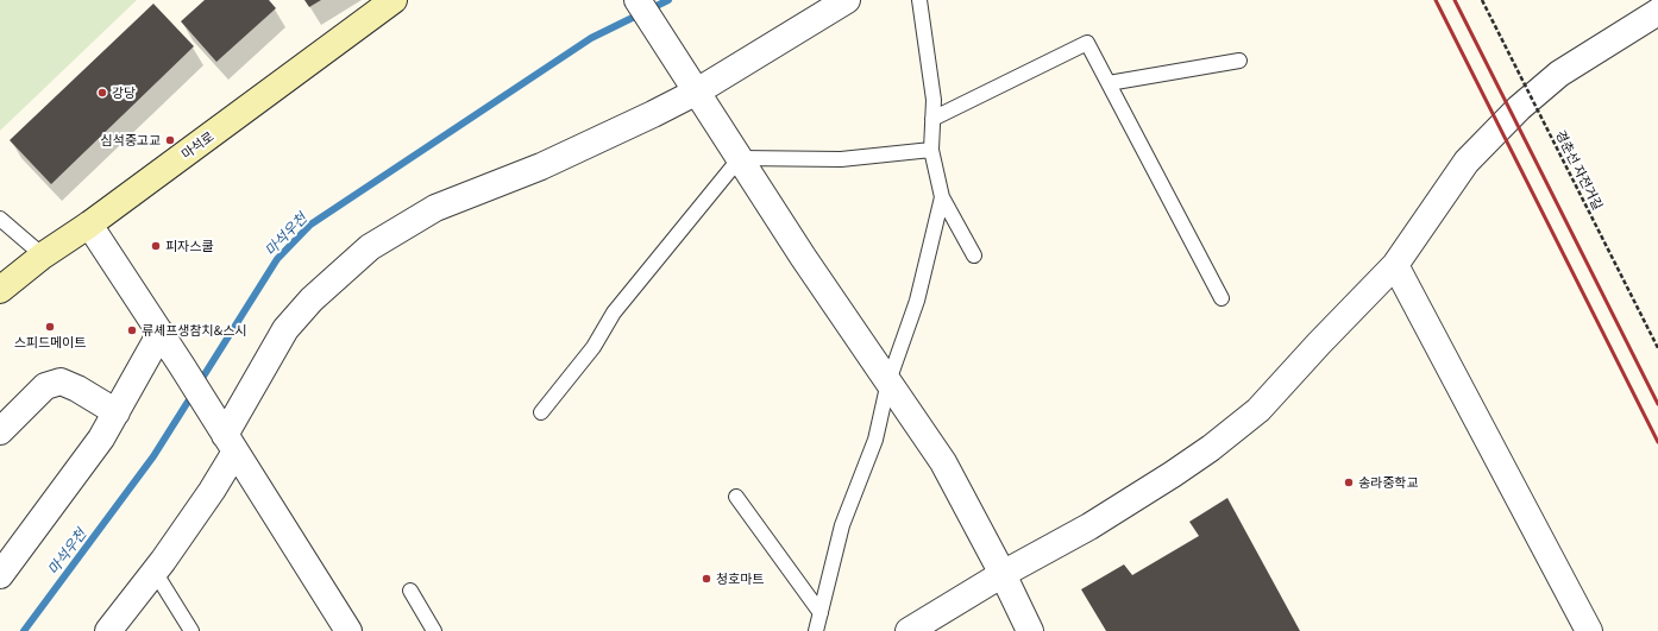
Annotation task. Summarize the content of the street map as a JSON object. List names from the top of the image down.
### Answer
{
  "streets": {
    "main road": ["마석로"],
    "path": ["경춘선 자전거길"]
  },
  "water": ["마석우천"],
  "places": [
    "강당",
    "심석중고교",
    "피자스쿨",
    "스피드메이트",
    "류셰프생참치&스시",
    "송라중학교",
    "청호마트"
  ]
}
